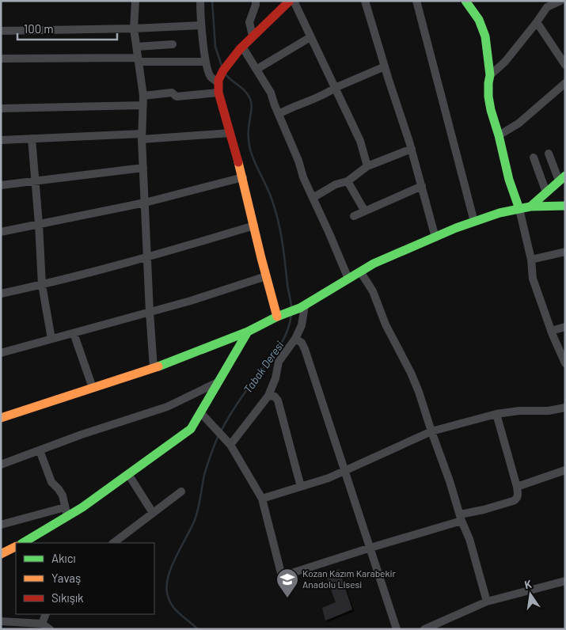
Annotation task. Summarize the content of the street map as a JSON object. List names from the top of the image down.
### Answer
{
  "water": ["Tabak Deresi"],
  "places": {
    "school or university": ["Kozan Kazım Karabekir Anadolu Lisesi"]
  },
  "legend": ["Akıcı", "Yavaş", "Sıkışık"],
  "scale_bar": "100 m",
  "north": "top"
}
